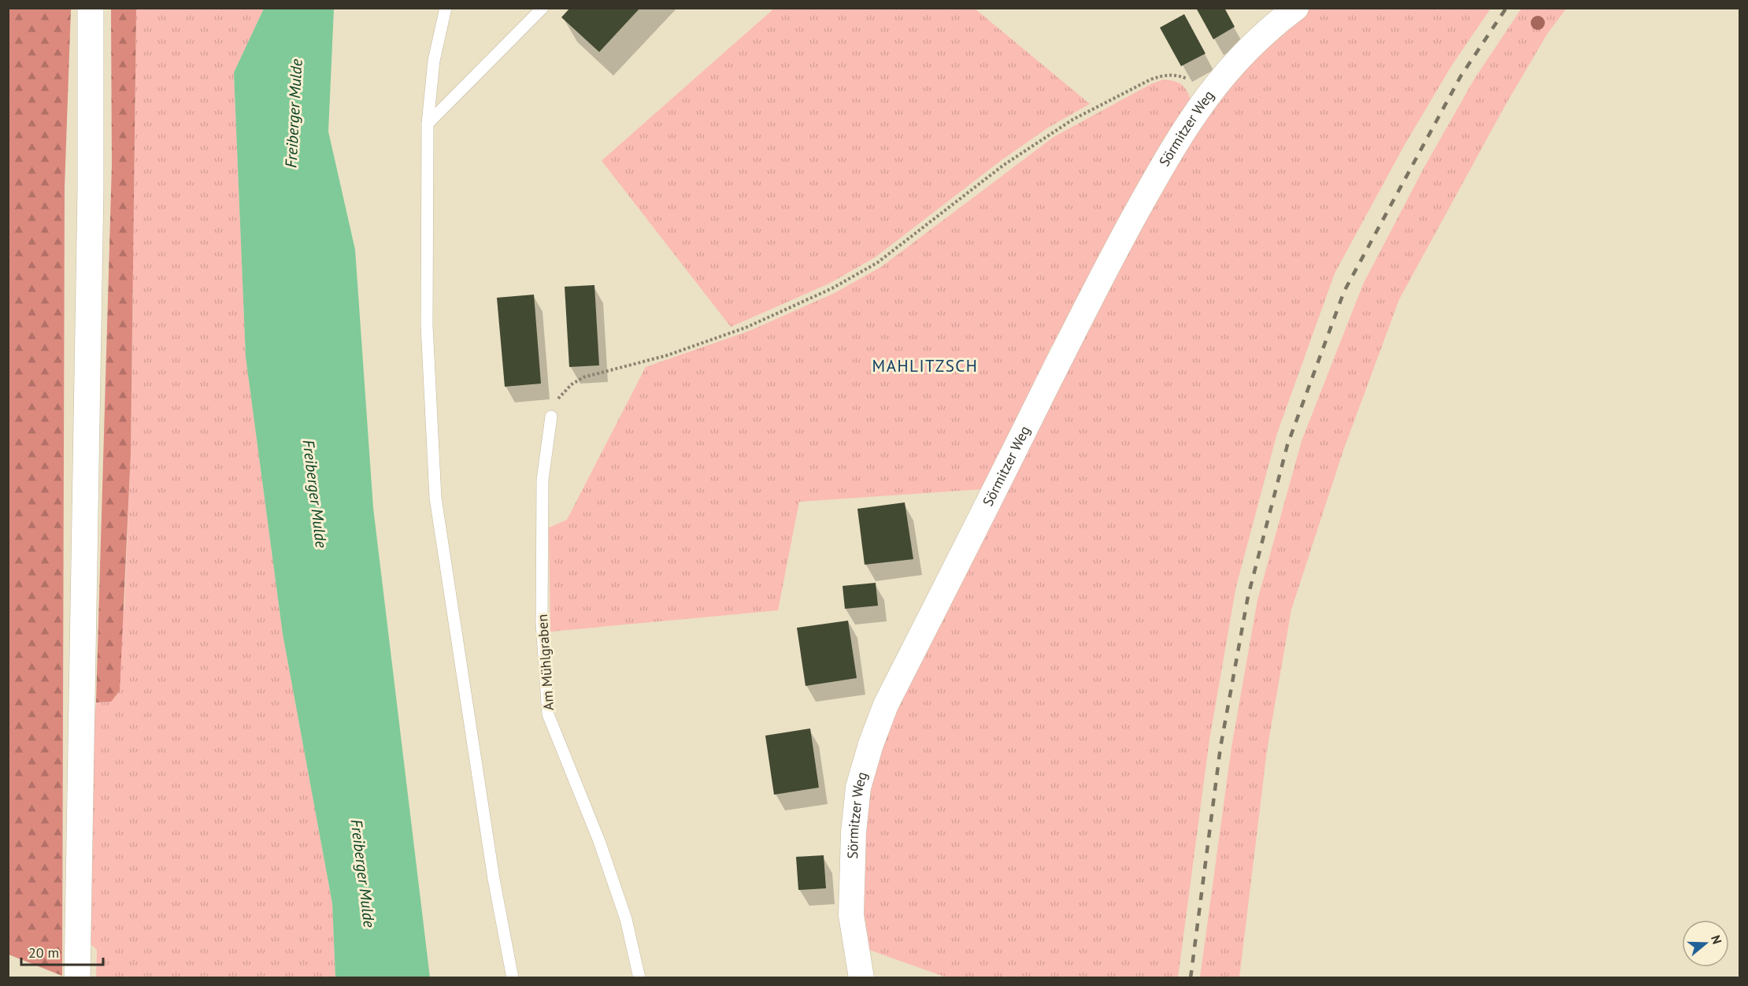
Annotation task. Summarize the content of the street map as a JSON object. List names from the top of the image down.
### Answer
{
  "streets": {
    "street": ["Sörmitzer Weg"],
    "lane": ["Am Mühlgraben"]
  },
  "districts": ["MAHLITZSCH"],
  "water": ["Freiberger Mulde"],
  "scale_bar": "20 m",
  "north": "right"
}
